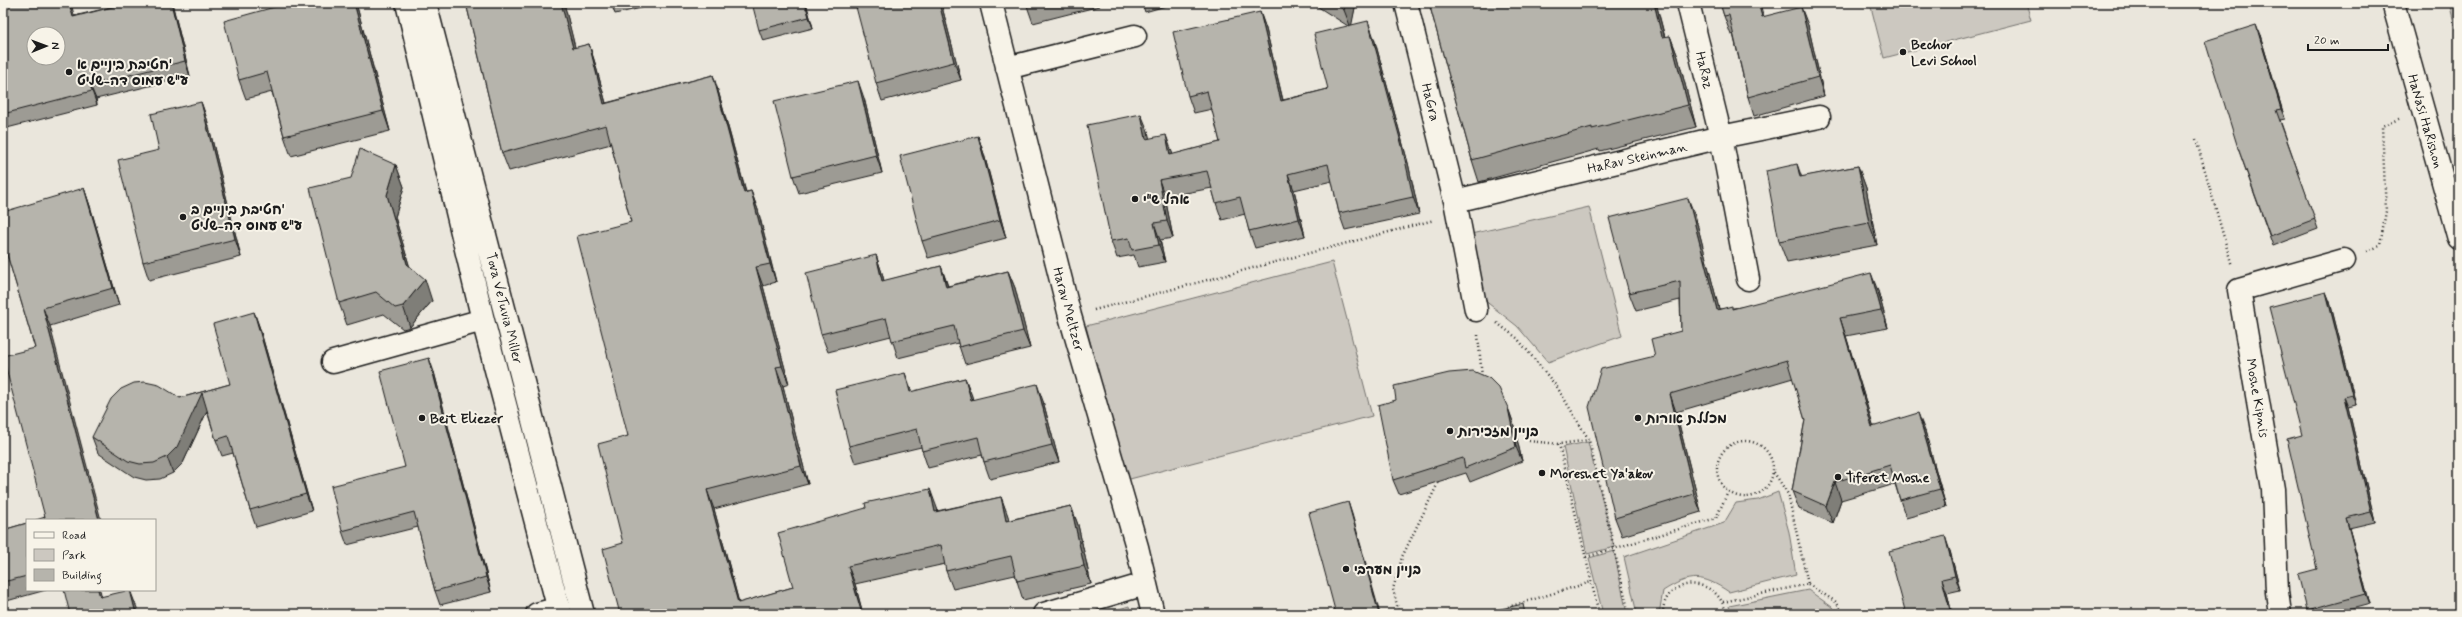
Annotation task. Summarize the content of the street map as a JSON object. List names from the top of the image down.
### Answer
{
  "streets": {
    "street": [
      "HaRaz",
      "HaGra",
      "HaNasi HaRishon",
      "HaRav Steinman",
      "Tova VeTuvia Miller",
      "Harav Meltzer",
      "Moshe Kipnis"
    ]
  },
  "crossings": [
    ["HaRaz", "HaRav Steinman"],
    ["HaGra", "HaRav Steinman"]
  ],
  "places": [
    "Bechor Levi School",
    "חטיבת ביניים א' ע\"ש עמוס דה-שליט",
    "אהל ש\"י",
    "חטיבת ביניים ב' ע\"ש עמוס דה-שליט",
    "Beit Eliezer",
    "מכללת אורות",
    "בניין מזכירות",
    "Moreshet Ya'akov",
    "Tiferet Moshe",
    "בניין מערבי"
  ],
  "legend": ["Road", "Park", "Building"],
  "scale_bar": "20 m",
  "north": "right"
}
